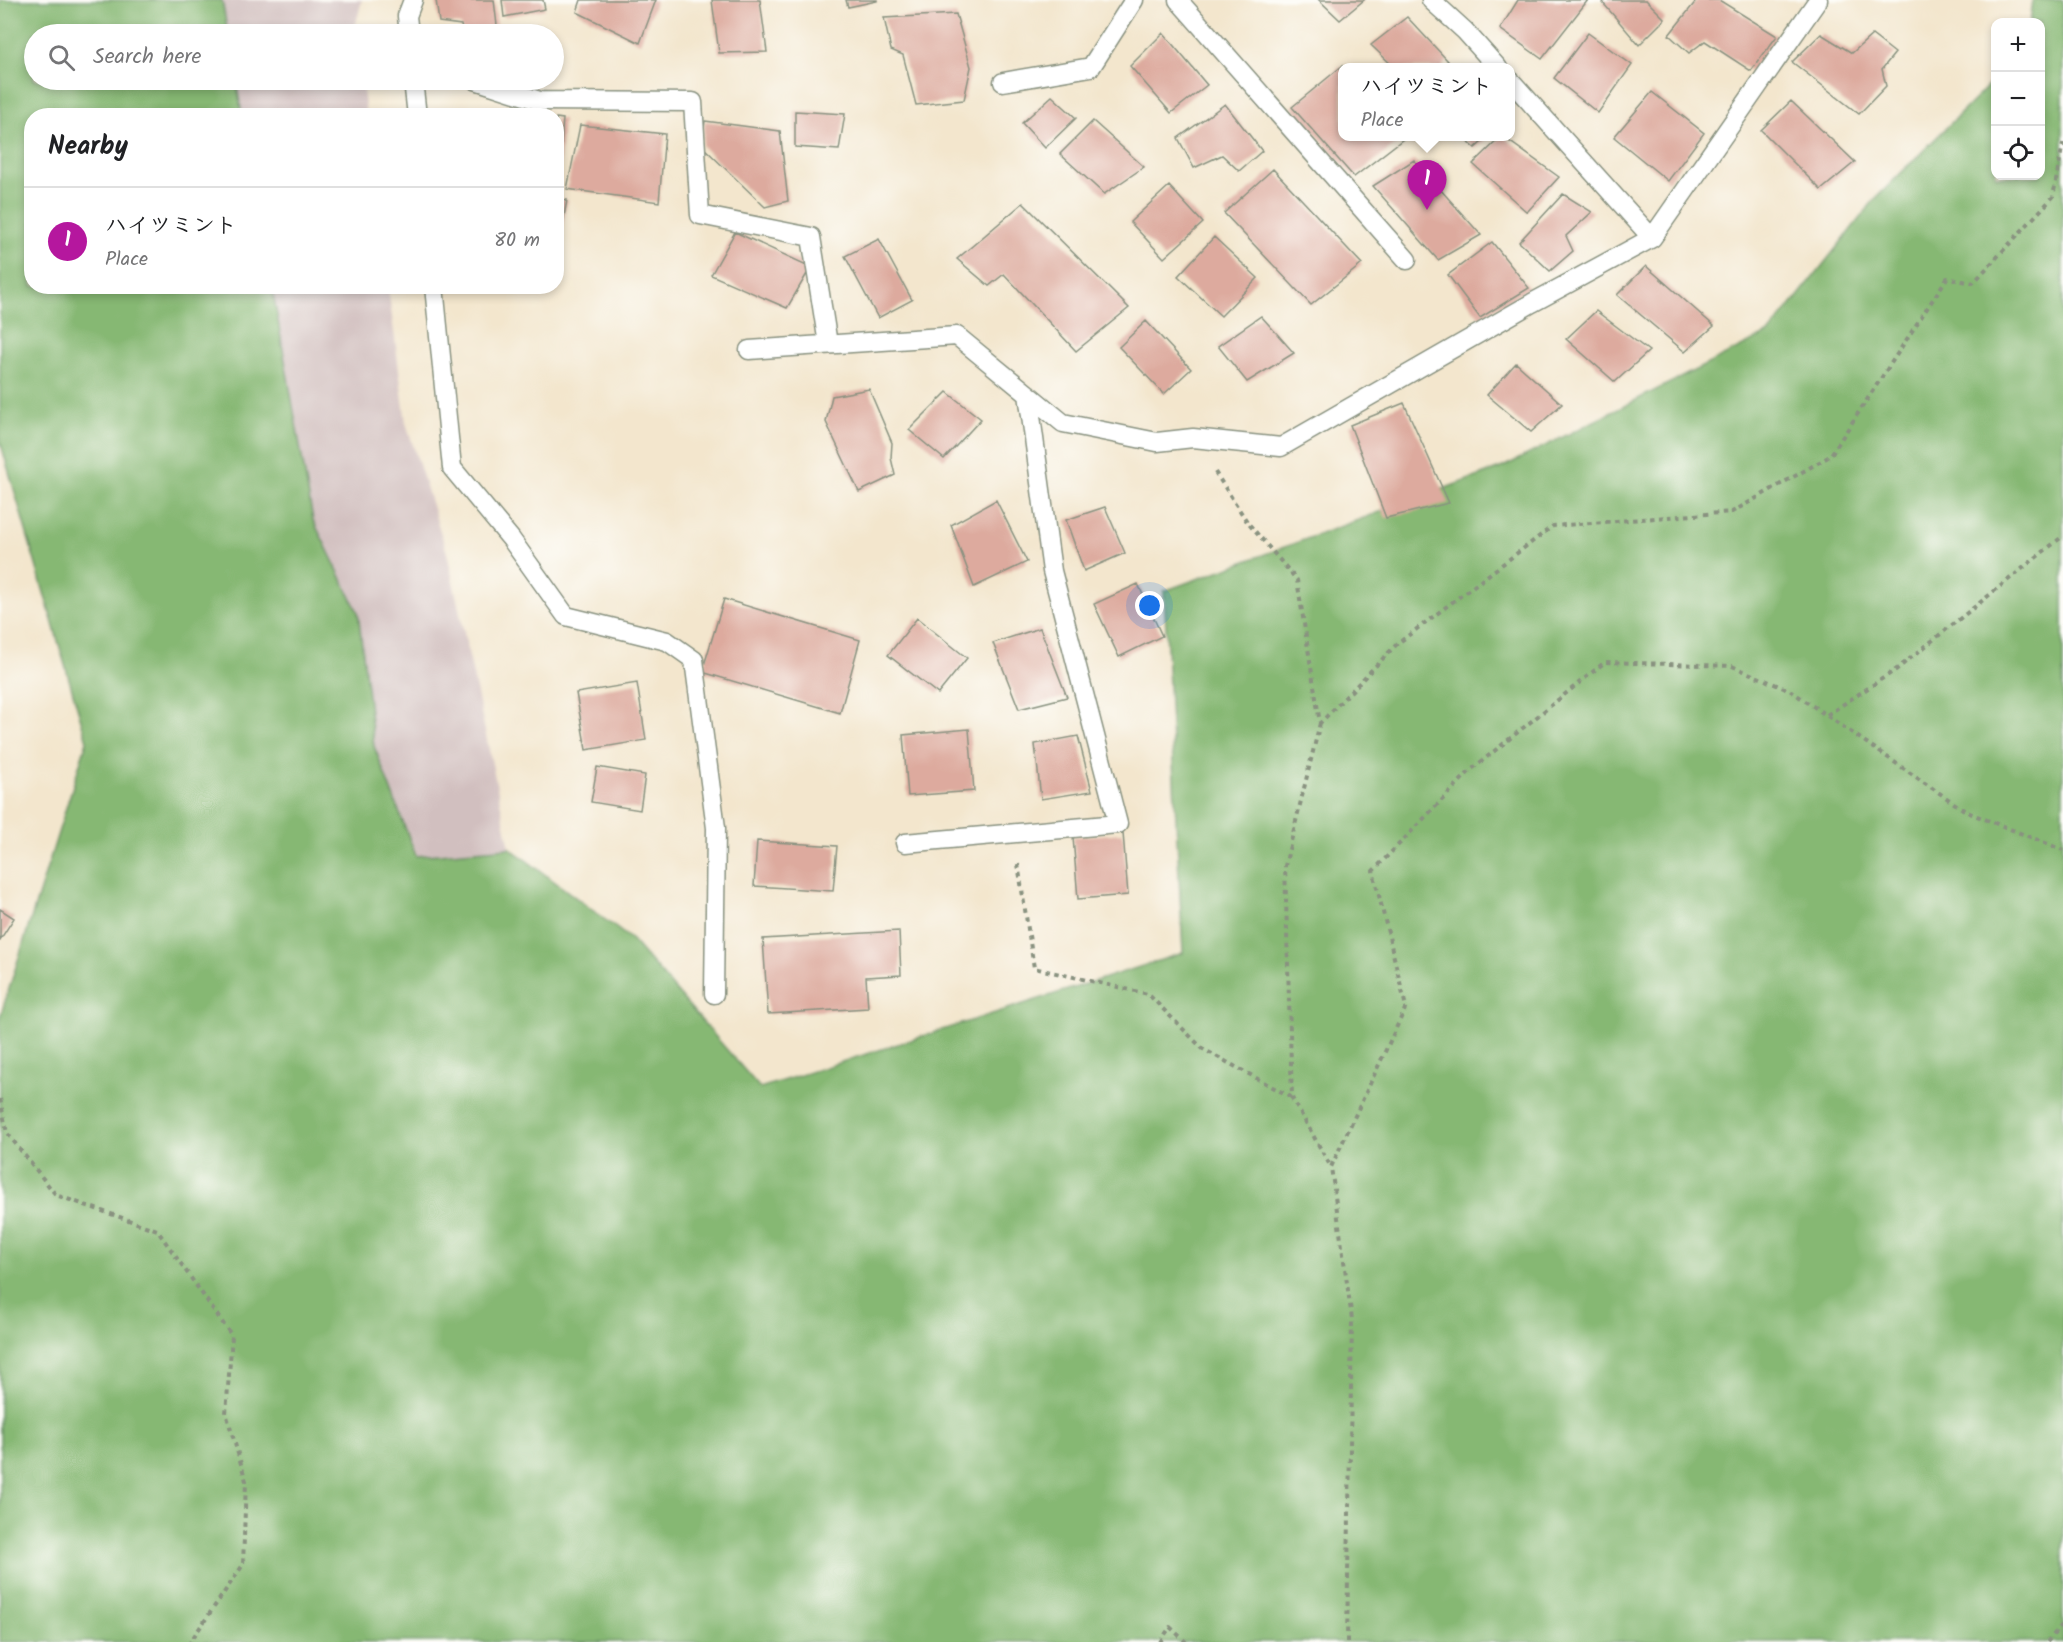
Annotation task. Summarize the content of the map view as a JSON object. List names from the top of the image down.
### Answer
{
  "page": {
    "map_buttons": ["+", "−"],
    "search": "Search here",
    "popup": ["ハイツミント", "Place"],
    "heading": "Nearby",
    "pins": "1",
    "list": [
      {
        "mark": "1",
        "name": "ハイツミント",
        "note": "Place",
        "value": "80 m"
      }
    ]
  }
}
